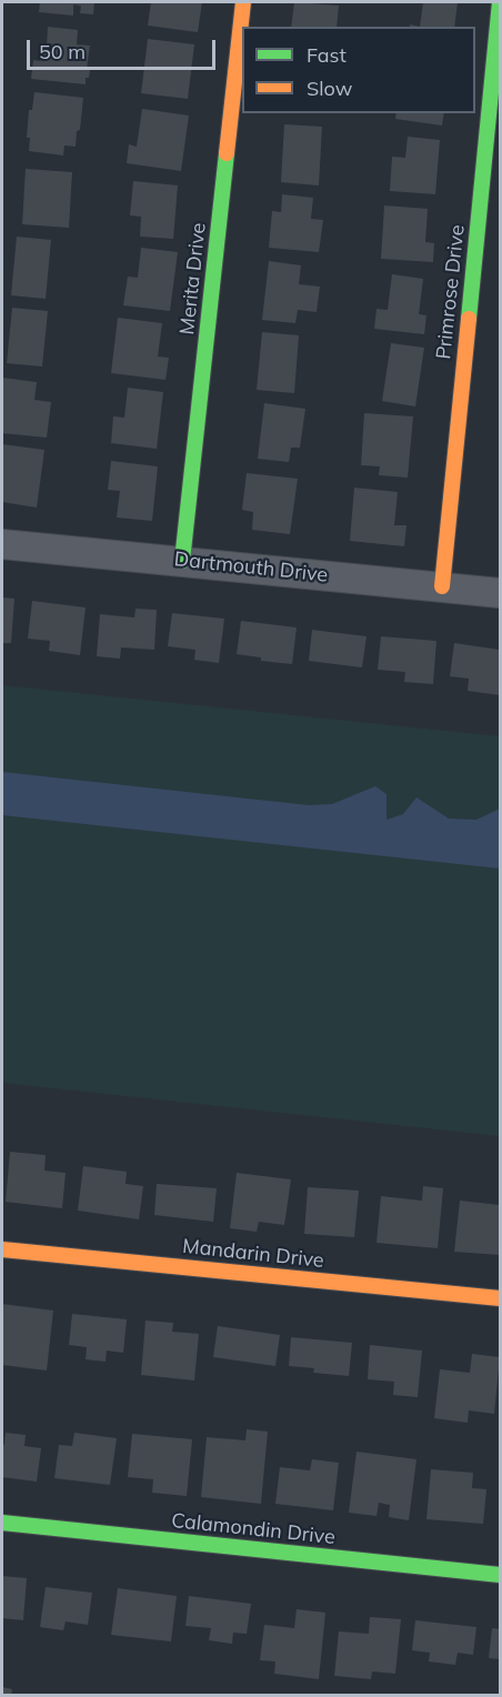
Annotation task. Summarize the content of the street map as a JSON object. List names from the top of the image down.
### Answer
{
  "streets": {
    "street": [
      "Merita Drive",
      "Primrose Drive",
      "Dartmouth Drive",
      "Mandarin Drive",
      "Calamondin Drive"
    ]
  },
  "crossings": [
    ["Merita Drive", "Dartmouth Drive"],
    ["Primrose Drive", "Dartmouth Drive"]
  ],
  "legend": ["Fast", "Slow"],
  "scale_bar": "50 m"
}
